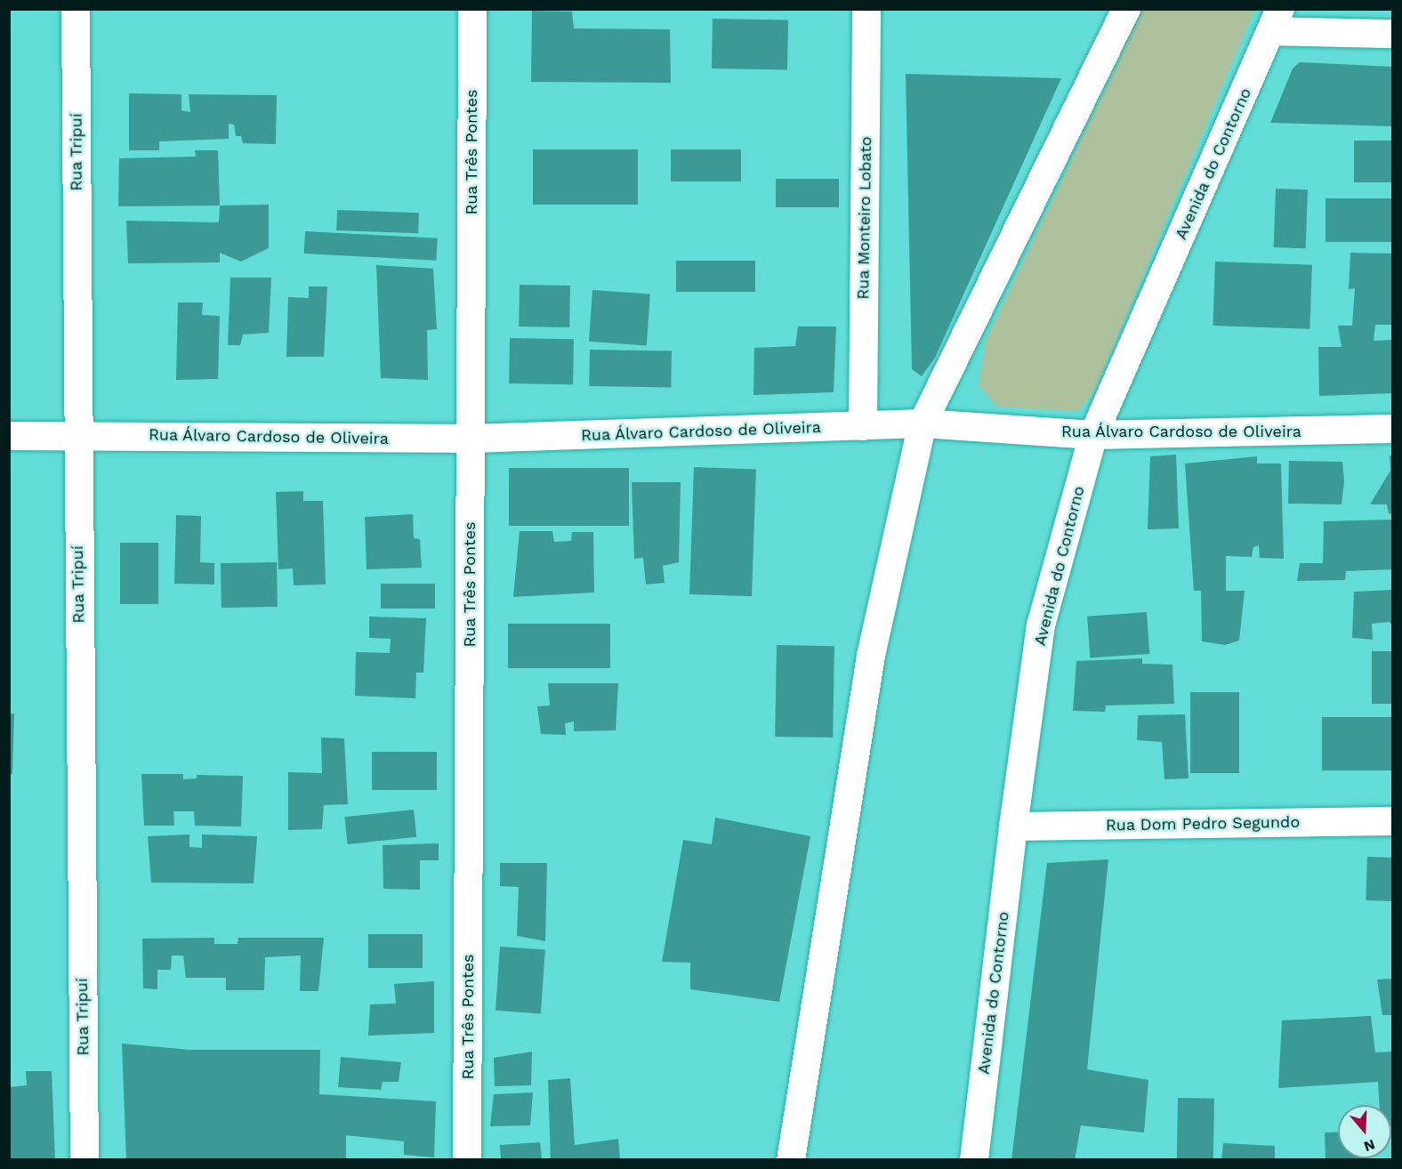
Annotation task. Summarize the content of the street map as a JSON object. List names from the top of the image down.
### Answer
{
  "streets": {
    "street": [
      "Rua Tripuí",
      "Rua Três Pontes",
      "Avenida do Contorno",
      "Rua Monteiro Lobato",
      "Rua Álvaro Cardoso de Oliveira",
      "Rua Dom Pedro Segundo"
    ]
  },
  "crossings": [
    ["Rua Tripuí", "Rua Álvaro Cardoso de Oliveira"],
    ["Rua Três Pontes", "Rua Álvaro Cardoso de Oliveira"],
    ["Avenida do Contorno", "Rua Álvaro Cardoso de Oliveira"],
    ["Avenida do Contorno", "Rua Dom Pedro Segundo"],
    ["Rua Monteiro Lobato", "Rua Álvaro Cardoso de Oliveira"]
  ],
  "north": "bottom"
}
